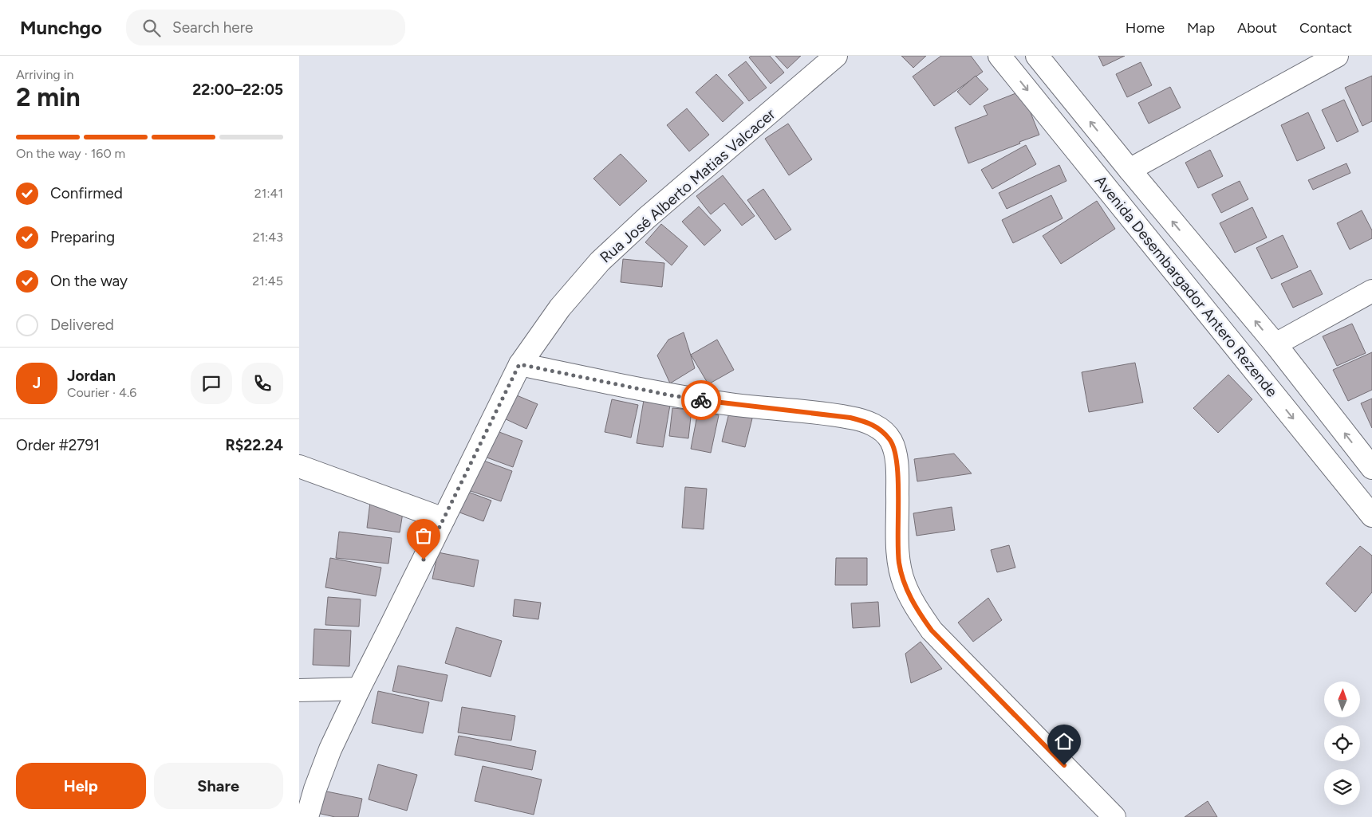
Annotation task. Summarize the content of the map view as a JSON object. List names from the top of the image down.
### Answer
{
  "streets": {
    "street": ["Rua José Alberto Matias Valcacer", "Avenida Desembargador Antero Rezende"]
  },
  "north": "top",
  "page": {
    "header": "Munchgo",
    "search": "Search here",
    "nav": [
      "Home",
      "Map",
      "About",
      "Contact"
    ],
    "heading": ["2 min", "Arriving in", "22:00–22:05"],
    "panel": [
      "Jordan",
      "Courier · 4.6",
      "Order #2791",
      "R$22.24"
    ],
    "bar": "On the way · 160 m",
    "list": [
      ["Confirmed", "21:41"],
      ["Preparing", "21:43"],
      ["On the way", "21:45"],
      "Delivered"
    ],
    "round": "J",
    "buttons": ["Help", "Share"]
  }
}
